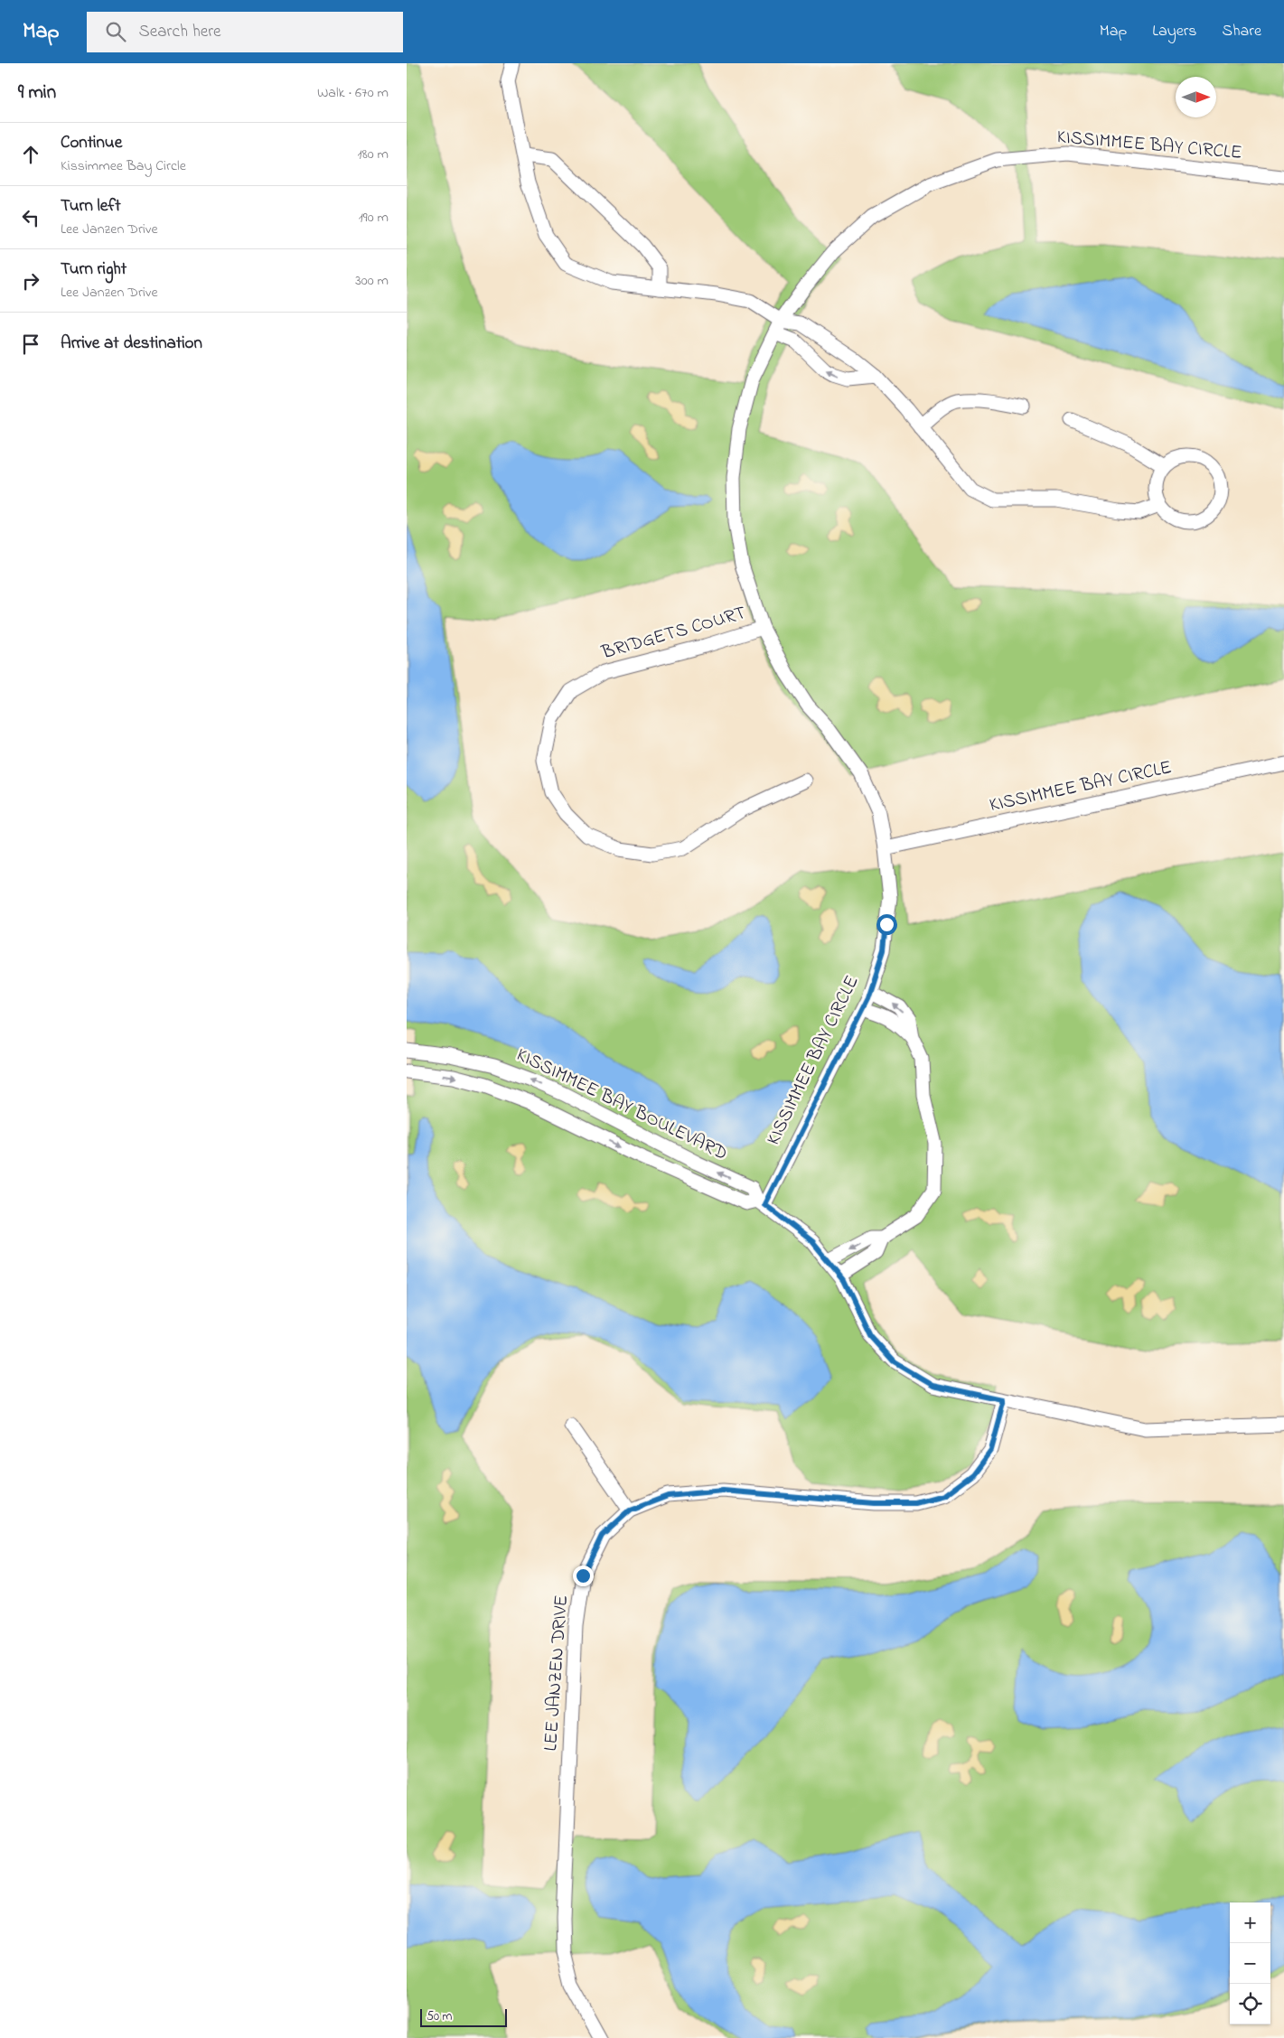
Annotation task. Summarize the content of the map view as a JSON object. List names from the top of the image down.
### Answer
{
  "streets": {
    "street": [
      "KISSIMMEE BAY CIRCLE",
      "BRIDGETS COURT",
      "KISSIMMEE BAY BOULEVARD",
      "LEE JANZEN DRIVE"
    ]
  },
  "crossings": [
    ["KISSIMMEE BAY CIRCLE", "BRIDGETS COURT"],
    ["KISSIMMEE BAY CIRCLE", "KISSIMMEE BAY BOULEVARD"]
  ],
  "scale_bar": "50 m",
  "north": "right",
  "page": {
    "header": "Map",
    "search": "Search here",
    "nav": ["Map", "Layers", "Share"],
    "heading": ["9 min", "Walk · 670 m"],
    "list": [
      ["Continue", "Kissimmee Bay Circle", "180 m"],
      ["Turn left", "Lee Janzen Drive", "190 m"],
      ["Turn right", "Lee Janzen Drive", "300 m"],
      "Arrive at destination"
    ],
    "map_buttons": ["+", "−"],
    "scale": "50 m"
  }
}
